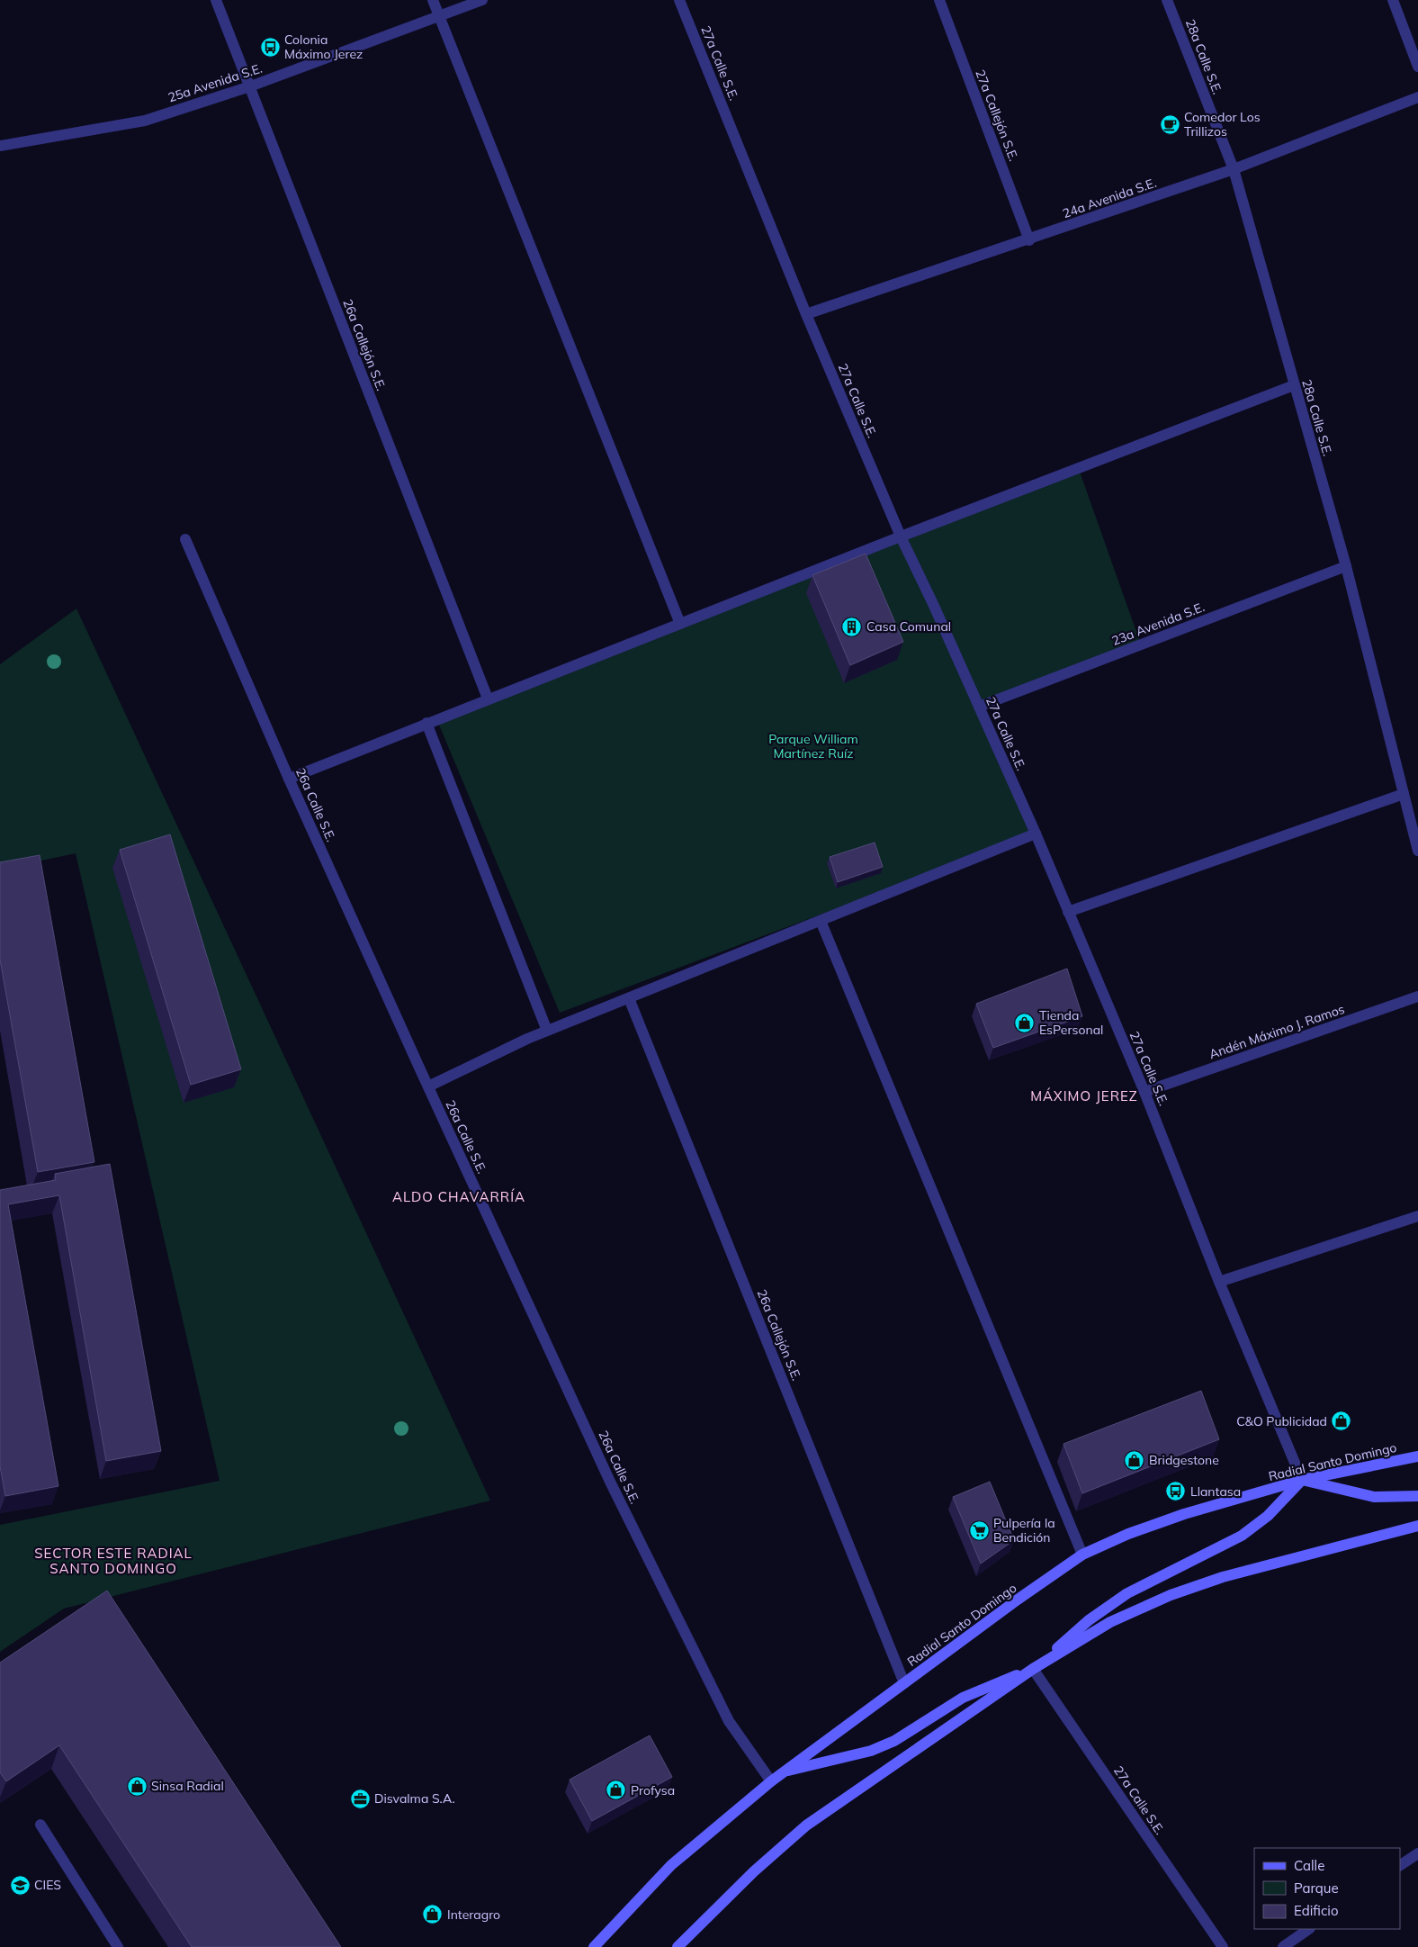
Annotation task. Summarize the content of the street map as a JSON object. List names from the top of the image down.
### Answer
{
  "streets": {
    "main road": ["Radial Santo Domingo"],
    "street": [
      "28a Calle S.E.",
      "27a Calle S.E.",
      "25a Avenida S.E.",
      "27a Callejón S.E.",
      "24a Avenida S.E.",
      "26a Callejón S.E.",
      "23a Avenida S.E.",
      "26a Calle S.E.",
      "Andén Máximo J. Ramos"
    ]
  },
  "crossings": [
    ["28a Calle S.E.", "24a Avenida S.E."],
    ["28a Calle S.E.", "23a Avenida S.E."],
    ["27a Calle S.E.", "24a Avenida S.E."],
    ["27a Calle S.E.", "23a Avenida S.E."],
    ["27a Calle S.E.", "Andén Máximo J. Ramos"],
    ["27a Calle S.E.", "Radial Santo Domingo"],
    ["25a Avenida S.E.", "26a Callejón S.E."],
    ["27a Callejón S.E.", "24a Avenida S.E."],
    ["26a Callejón S.E.", "Radial Santo Domingo"],
    ["26a Calle S.E.", "Radial Santo Domingo"]
  ],
  "districts": ["MÁXIMO JEREZ", "ALDO CHAVARRÍA", "SECTOR ESTE RADIAL SANTO DOMINGO"],
  "parks": ["Parque William Martínez Ruíz"],
  "places": {
    "bus stop": ["Colonia Máximo Jerez", "Llantasa"],
    "cafe": ["Comedor Los Trillizos"],
    "building": ["Casa Comunal"],
    "shop": [
      "Tienda EsPersonal",
      "C&O Publicidad",
      "Bridgestone",
      "Sinsa Radial",
      "Profysa",
      "Interagro"
    ],
    "supermarket": ["Pulpería la Bendición"],
    "office": ["Disvalma S.A."],
    "school or university": ["CIES"]
  },
  "legend": ["Calle", "Parque", "Edificio"]
}
